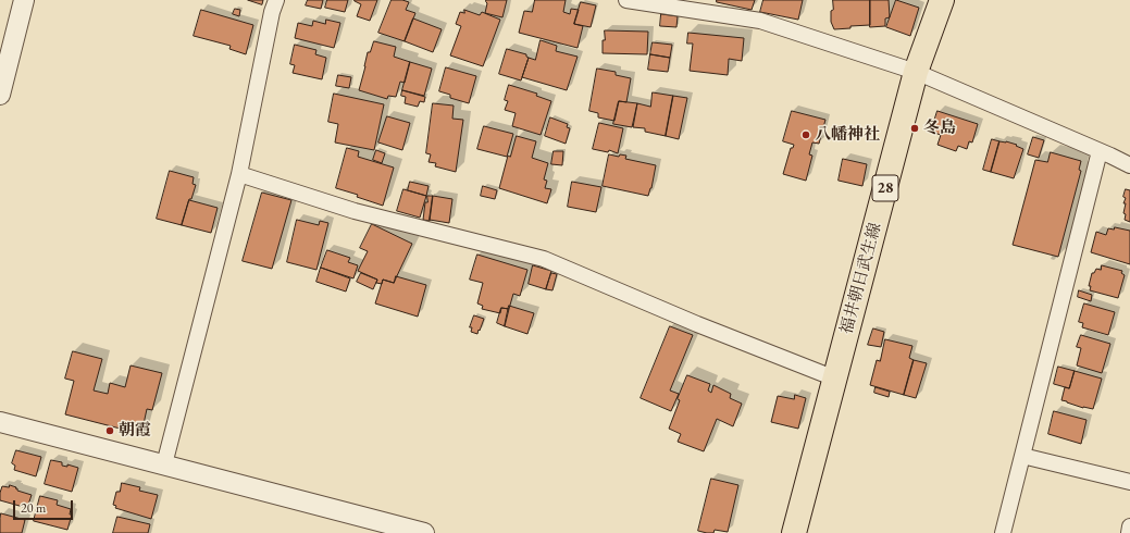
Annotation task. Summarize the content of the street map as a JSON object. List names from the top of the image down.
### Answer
{
  "streets": {
    "main road": ["28", "福井朝日武生線"]
  },
  "places": ["冬島", "八幡神社", "朝霞"],
  "scale_bar": "20 m"
}
